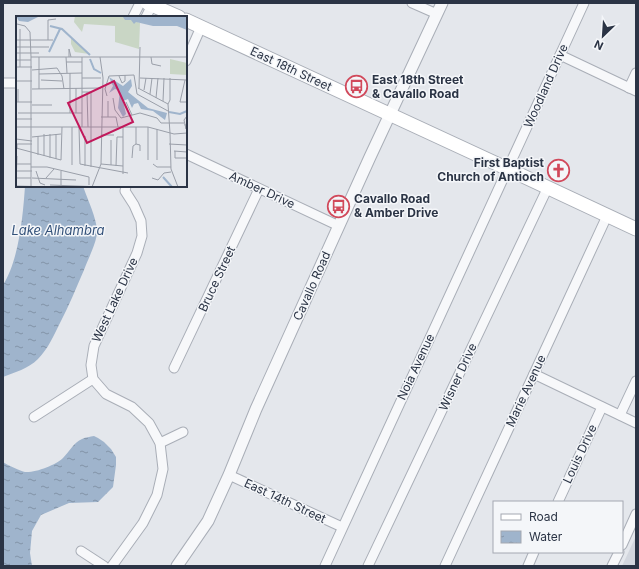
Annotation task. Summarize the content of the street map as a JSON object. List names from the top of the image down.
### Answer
{
  "streets": {
    "main road": ["East 18th Street"],
    "street": [
      "Woodland Drive",
      "Amber Drive",
      "Bruce Street",
      "Cavallo Road",
      "West Lake Drive",
      "Noia Avenue",
      "Wisner Drive",
      "Marie Avenue",
      "Louis Drive",
      "East 14th Street"
    ]
  },
  "crossings": [
    ["East 18th Street", "Woodland Drive"],
    ["East 18th Street", "Cavallo Road"],
    ["East 18th Street", "Noia Avenue"],
    ["East 18th Street", "Wisner Drive"],
    ["East 18th Street", "Marie Avenue"],
    ["Woodland Drive", "Noia Avenue"],
    ["Amber Drive", "Bruce Street"],
    ["Amber Drive", "Cavallo Road"],
    ["Cavallo Road", "East 14th Street"],
    ["Noia Avenue", "East 14th Street"]
  ],
  "water": ["Lake Alhambra"],
  "places": {
    "bus stop": ["East 18th Street & Cavallo Road", "Cavallo Road & Amber Drive"],
    "church": ["First Baptist Church of Antioch"]
  },
  "legend": ["Road", "Water"],
  "north": "bottom left"
}
